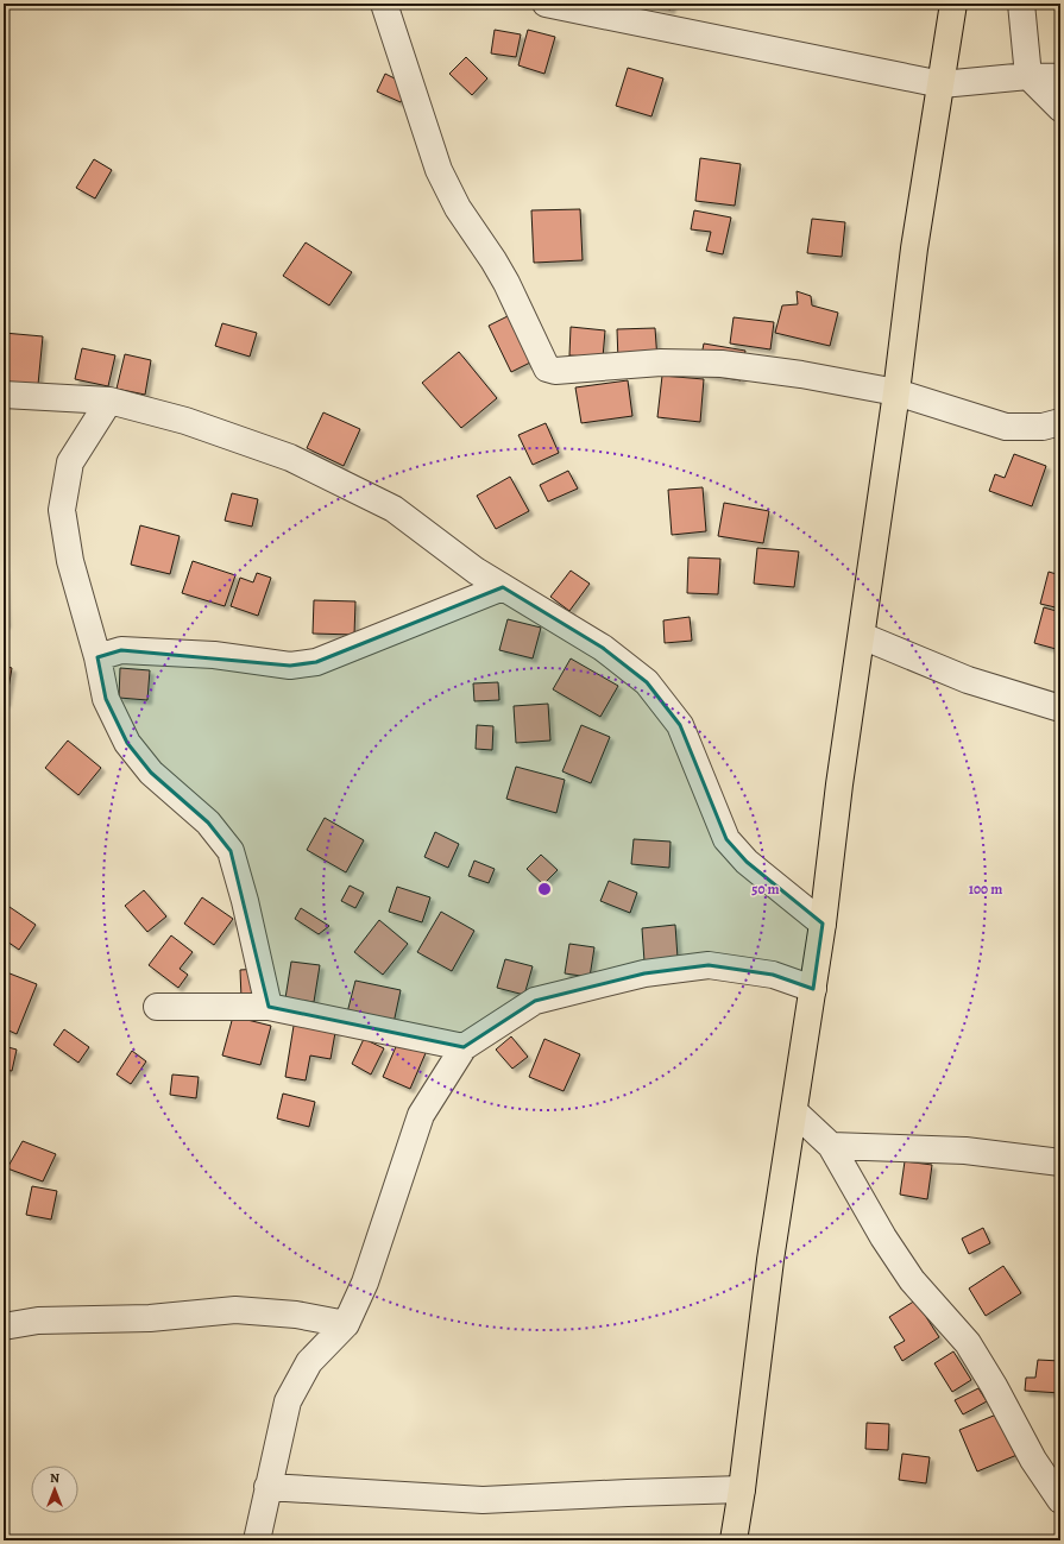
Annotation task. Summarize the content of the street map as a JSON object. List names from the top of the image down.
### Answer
{
  "north": "top",
  "rings": ["50 m", "100 m"]
}
